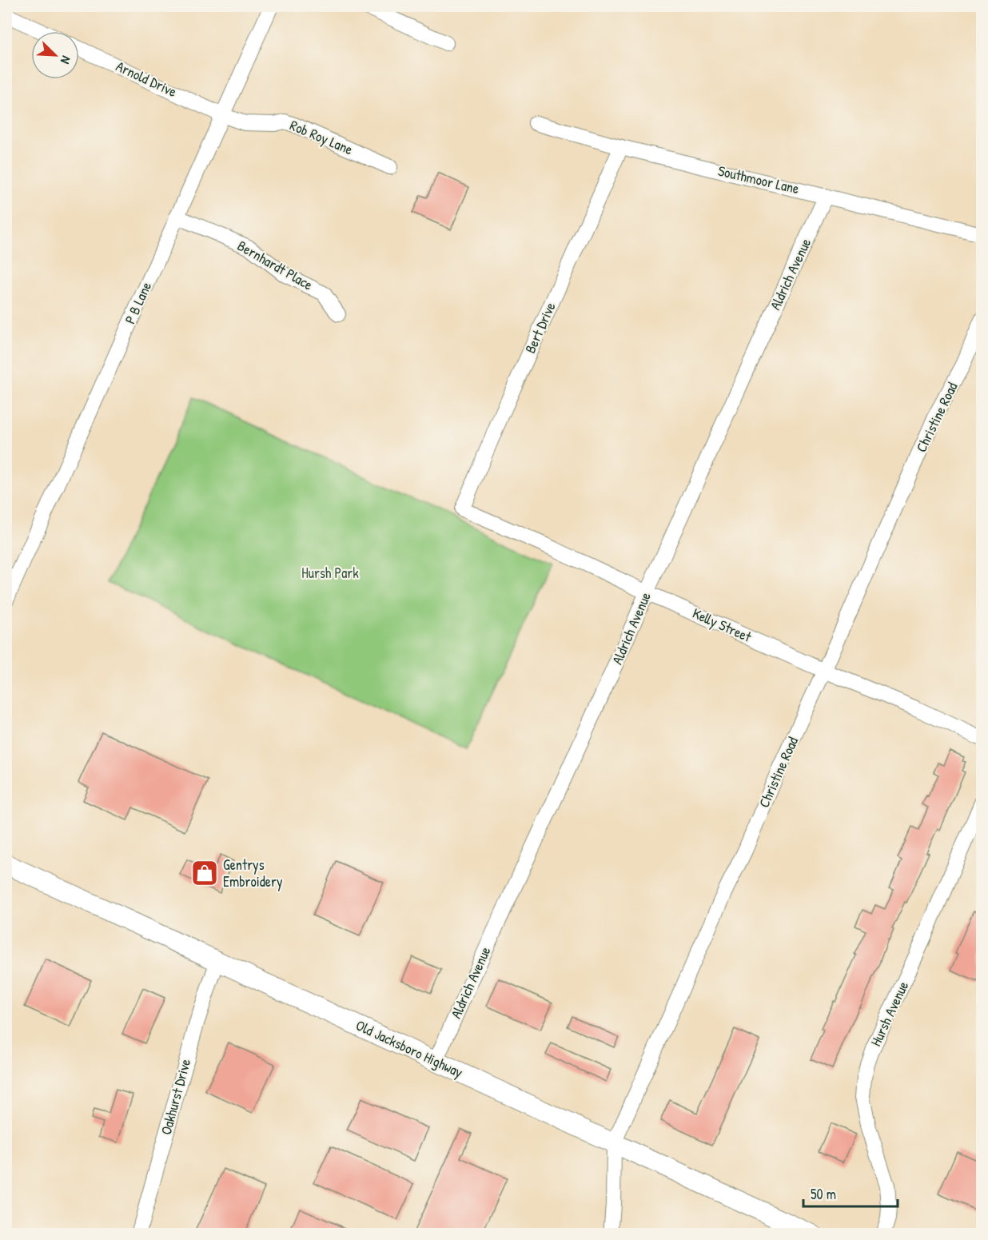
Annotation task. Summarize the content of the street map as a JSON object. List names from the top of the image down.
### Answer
{
  "streets": {
    "main road": ["Old Jacksboro Highway"],
    "street": [
      "Arnold Drive",
      "Rob Roy Lane",
      "Southmoor Lane",
      "Bernhardt Place",
      "Aldrich Avenue",
      "P B Lane",
      "Bert Drive",
      "Christine Road",
      "Kelly Street",
      "Hursh Avenue",
      "Oakhurst Drive"
    ]
  },
  "crossings": [
    ["Arnold Drive", "Rob Roy Lane"],
    ["Arnold Drive", "P B Lane"],
    ["Rob Roy Lane", "P B Lane"],
    ["Southmoor Lane", "Aldrich Avenue"],
    ["Southmoor Lane", "Bert Drive"],
    ["Bernhardt Place", "P B Lane"],
    ["Aldrich Avenue", "Kelly Street"],
    ["Aldrich Avenue", "Old Jacksboro Highway"],
    ["Bert Drive", "Kelly Street"],
    ["Christine Road", "Kelly Street"],
    ["Christine Road", "Old Jacksboro Highway"],
    ["Old Jacksboro Highway", "Oakhurst Drive"]
  ],
  "parks": ["Hursh Park"],
  "places": {
    "shop": ["Gentrys Embroidery"]
  },
  "scale_bar": "50 m",
  "north": "bottom right"
}
